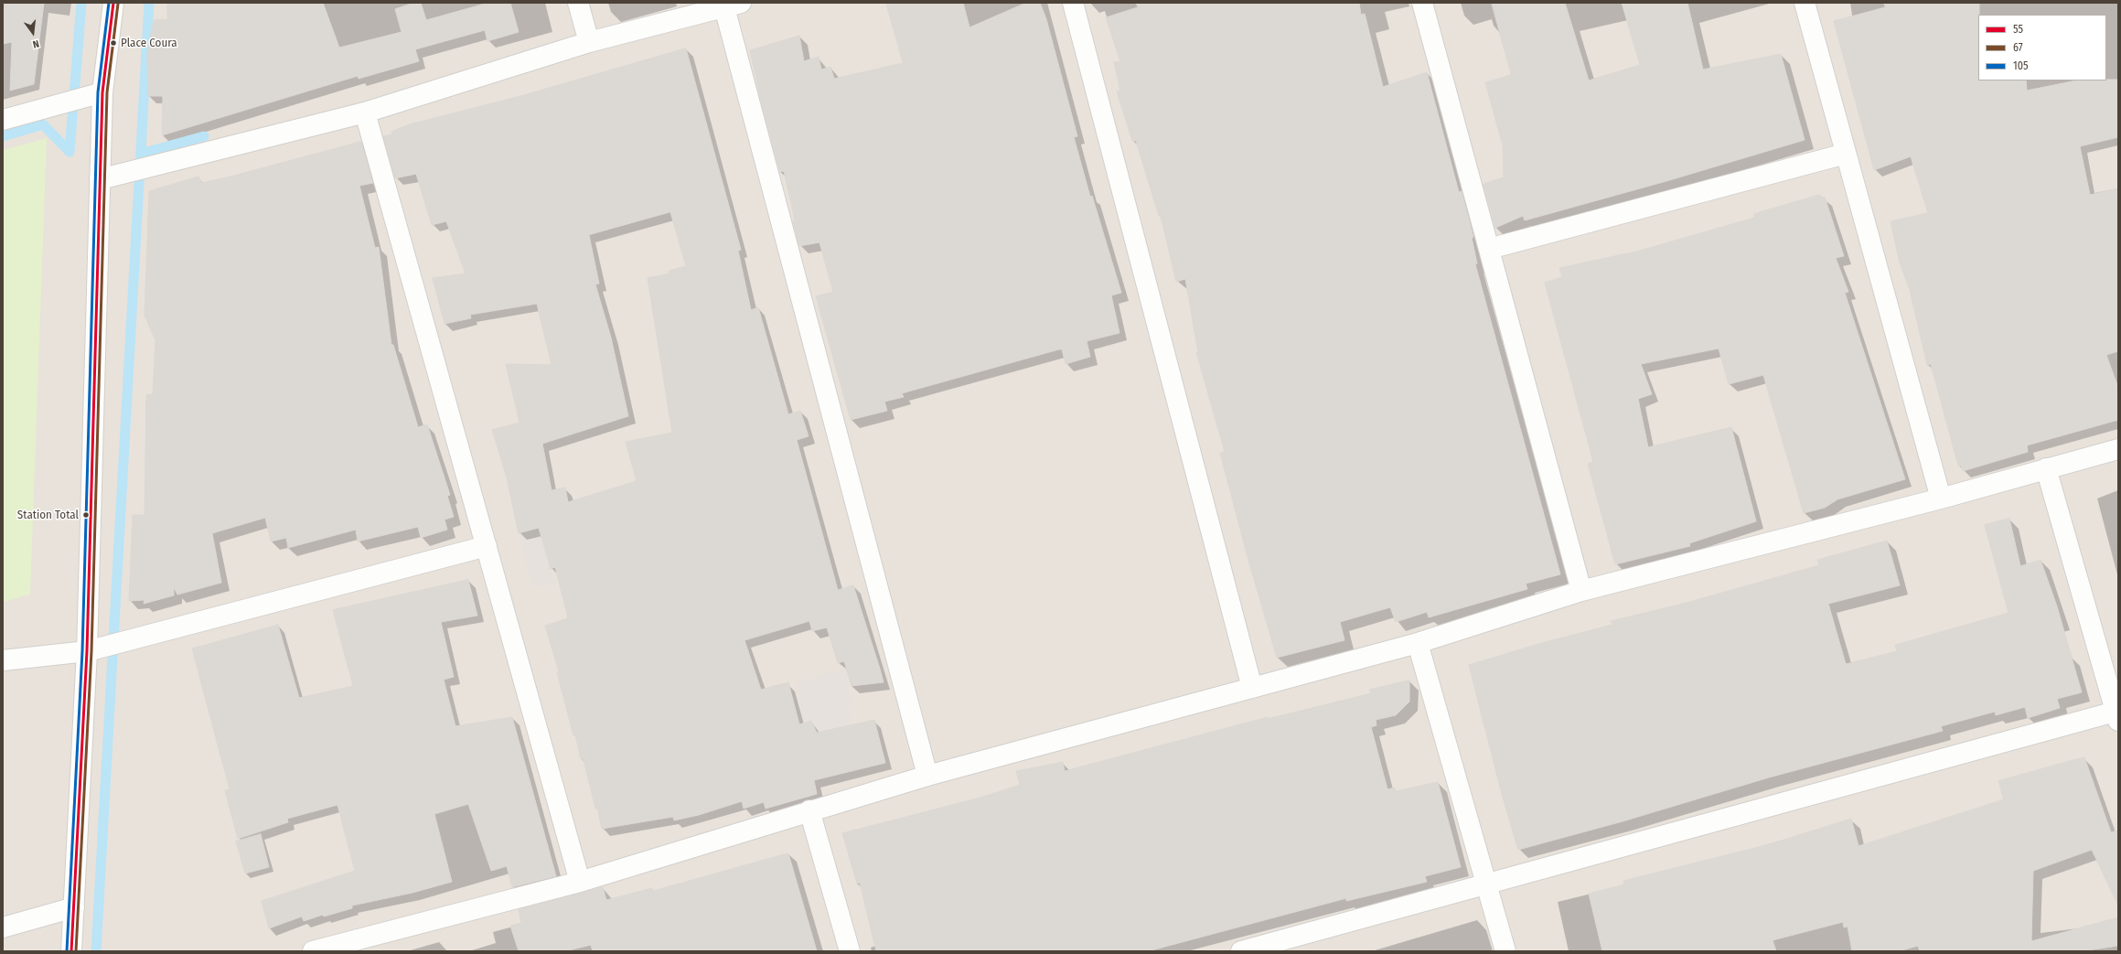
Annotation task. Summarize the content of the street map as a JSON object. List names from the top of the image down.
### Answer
{
  "places": ["Place Coura", "Station Total"],
  "lines": ["transit line 55", "transit line 105", "transit line 67"],
  "legend": ["55", "67", "105"],
  "north": "bottom"
}
